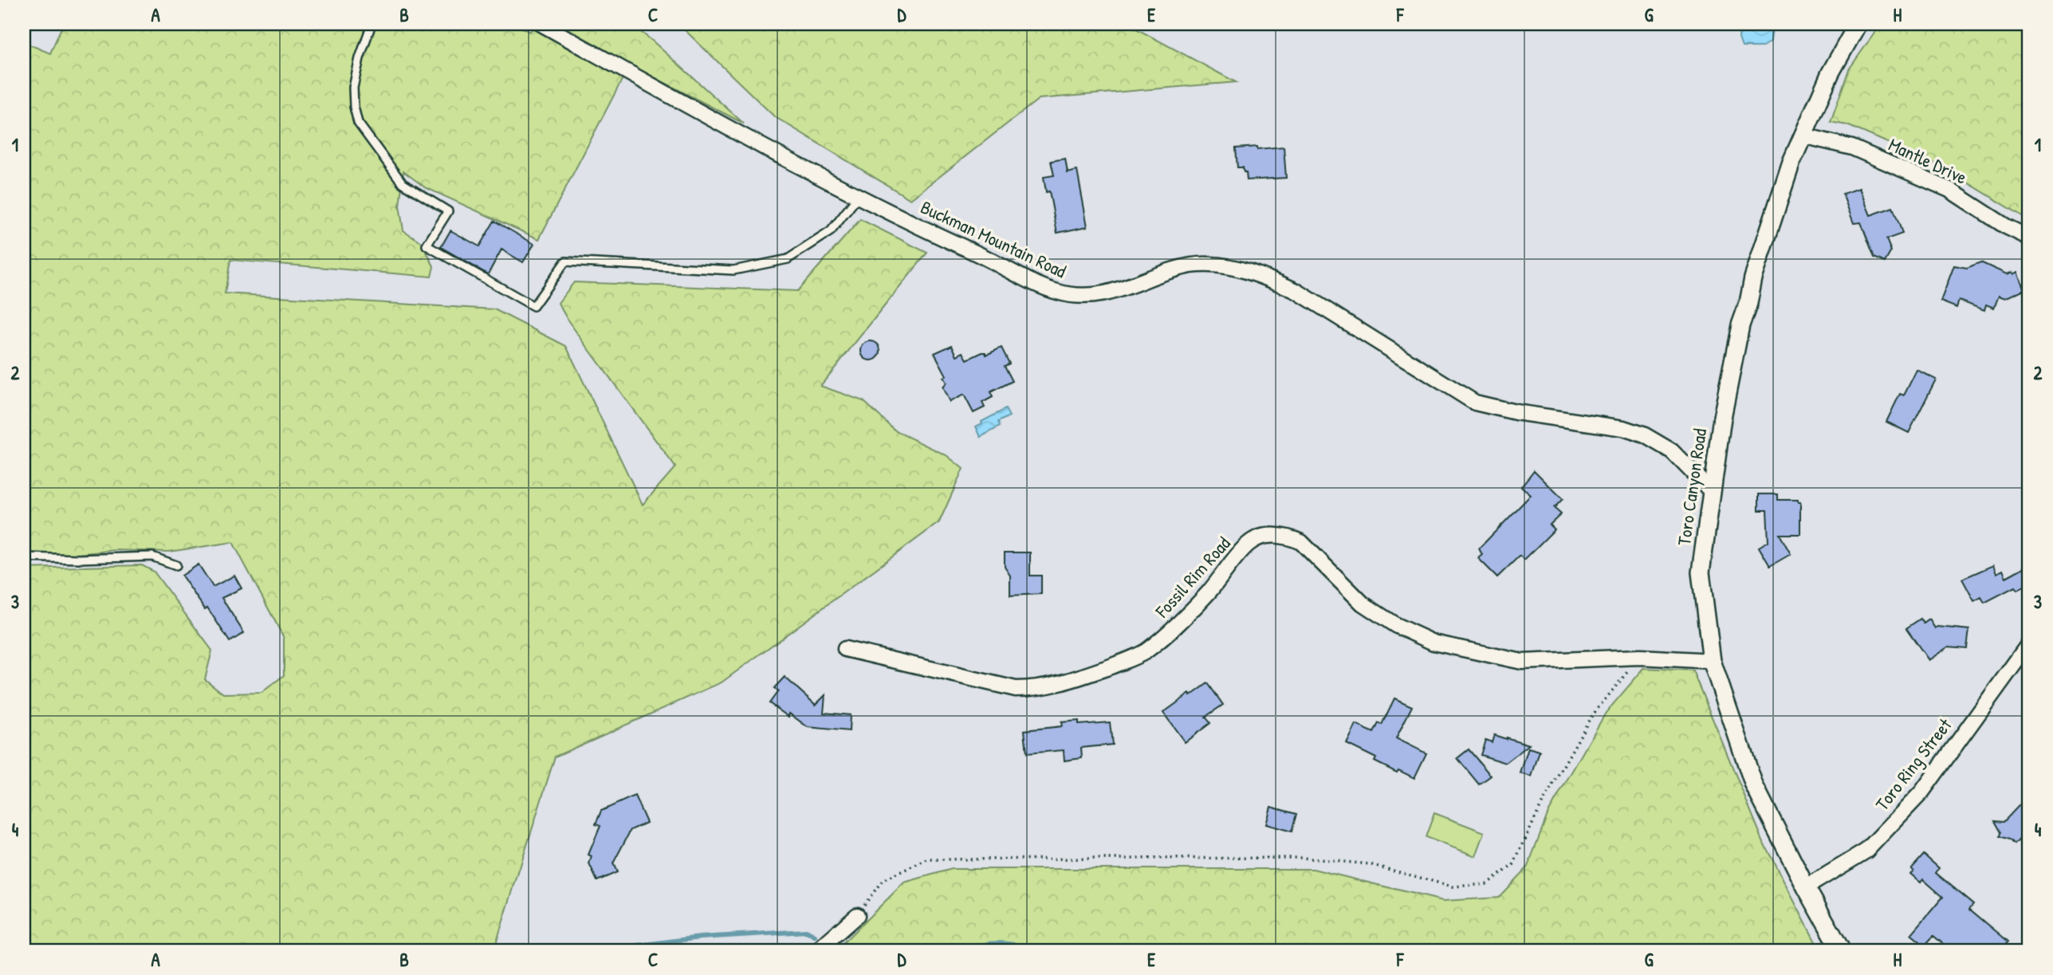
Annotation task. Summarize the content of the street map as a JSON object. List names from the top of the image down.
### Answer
{
  "streets": {
    "street": [
      "Mantle Drive",
      "Buckman Mountain Road",
      "Toro Canyon Road",
      "Fossil Rim Road",
      "Toro Ring Street"
    ]
  },
  "crossings": [
    ["Mantle Drive", "Toro Canyon Road"],
    ["Buckman Mountain Road", "Toro Canyon Road"],
    ["Toro Canyon Road", "Fossil Rim Road"],
    ["Toro Canyon Road", "Toro Ring Street"]
  ],
  "grid": {
    "columns": [
      "A",
      "B",
      "C",
      "D",
      "E",
      "F",
      "G",
      "H"
    ],
    "rows": [
      "1",
      "2",
      "3",
      "4"
    ]
  }
}
